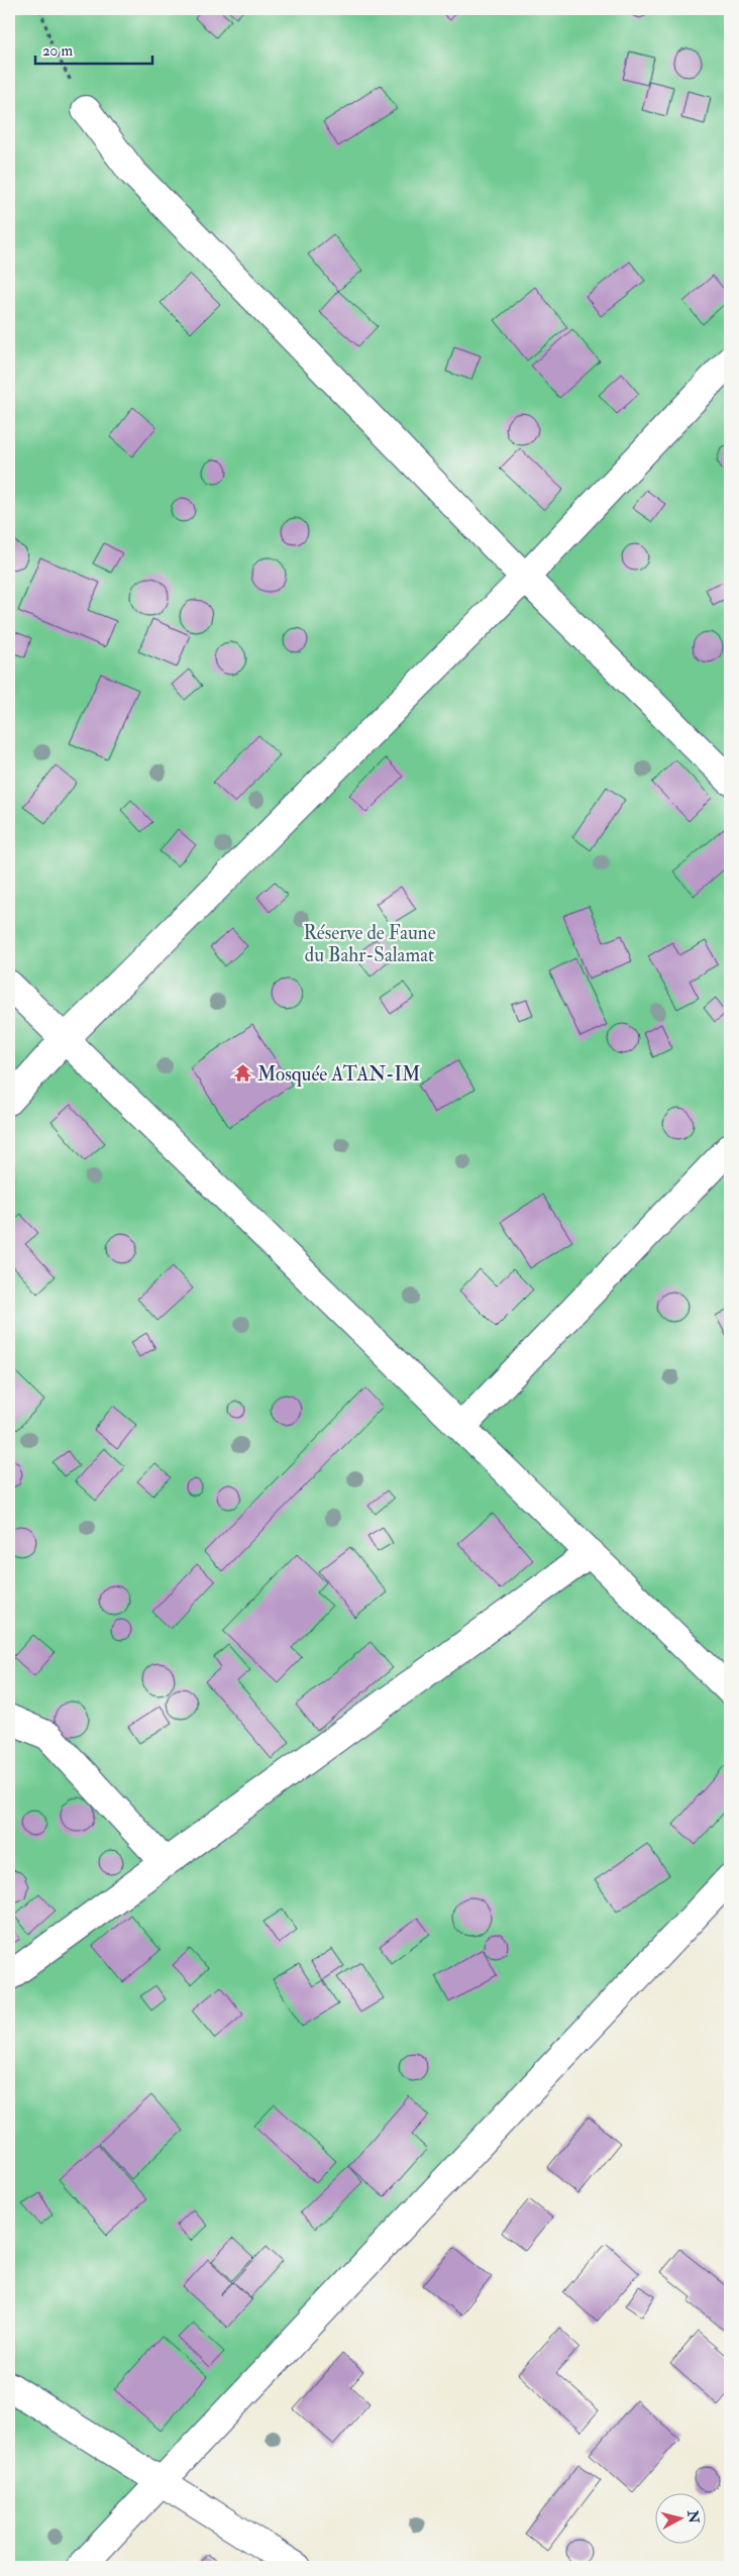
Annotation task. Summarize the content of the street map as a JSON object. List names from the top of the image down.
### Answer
{
  "parks": ["Réserve de Faune du Bahr-Salamat"],
  "places": {
    "temple": ["Mosquée ATAN-IM"]
  },
  "scale_bar": "20 m",
  "north": "right"
}
